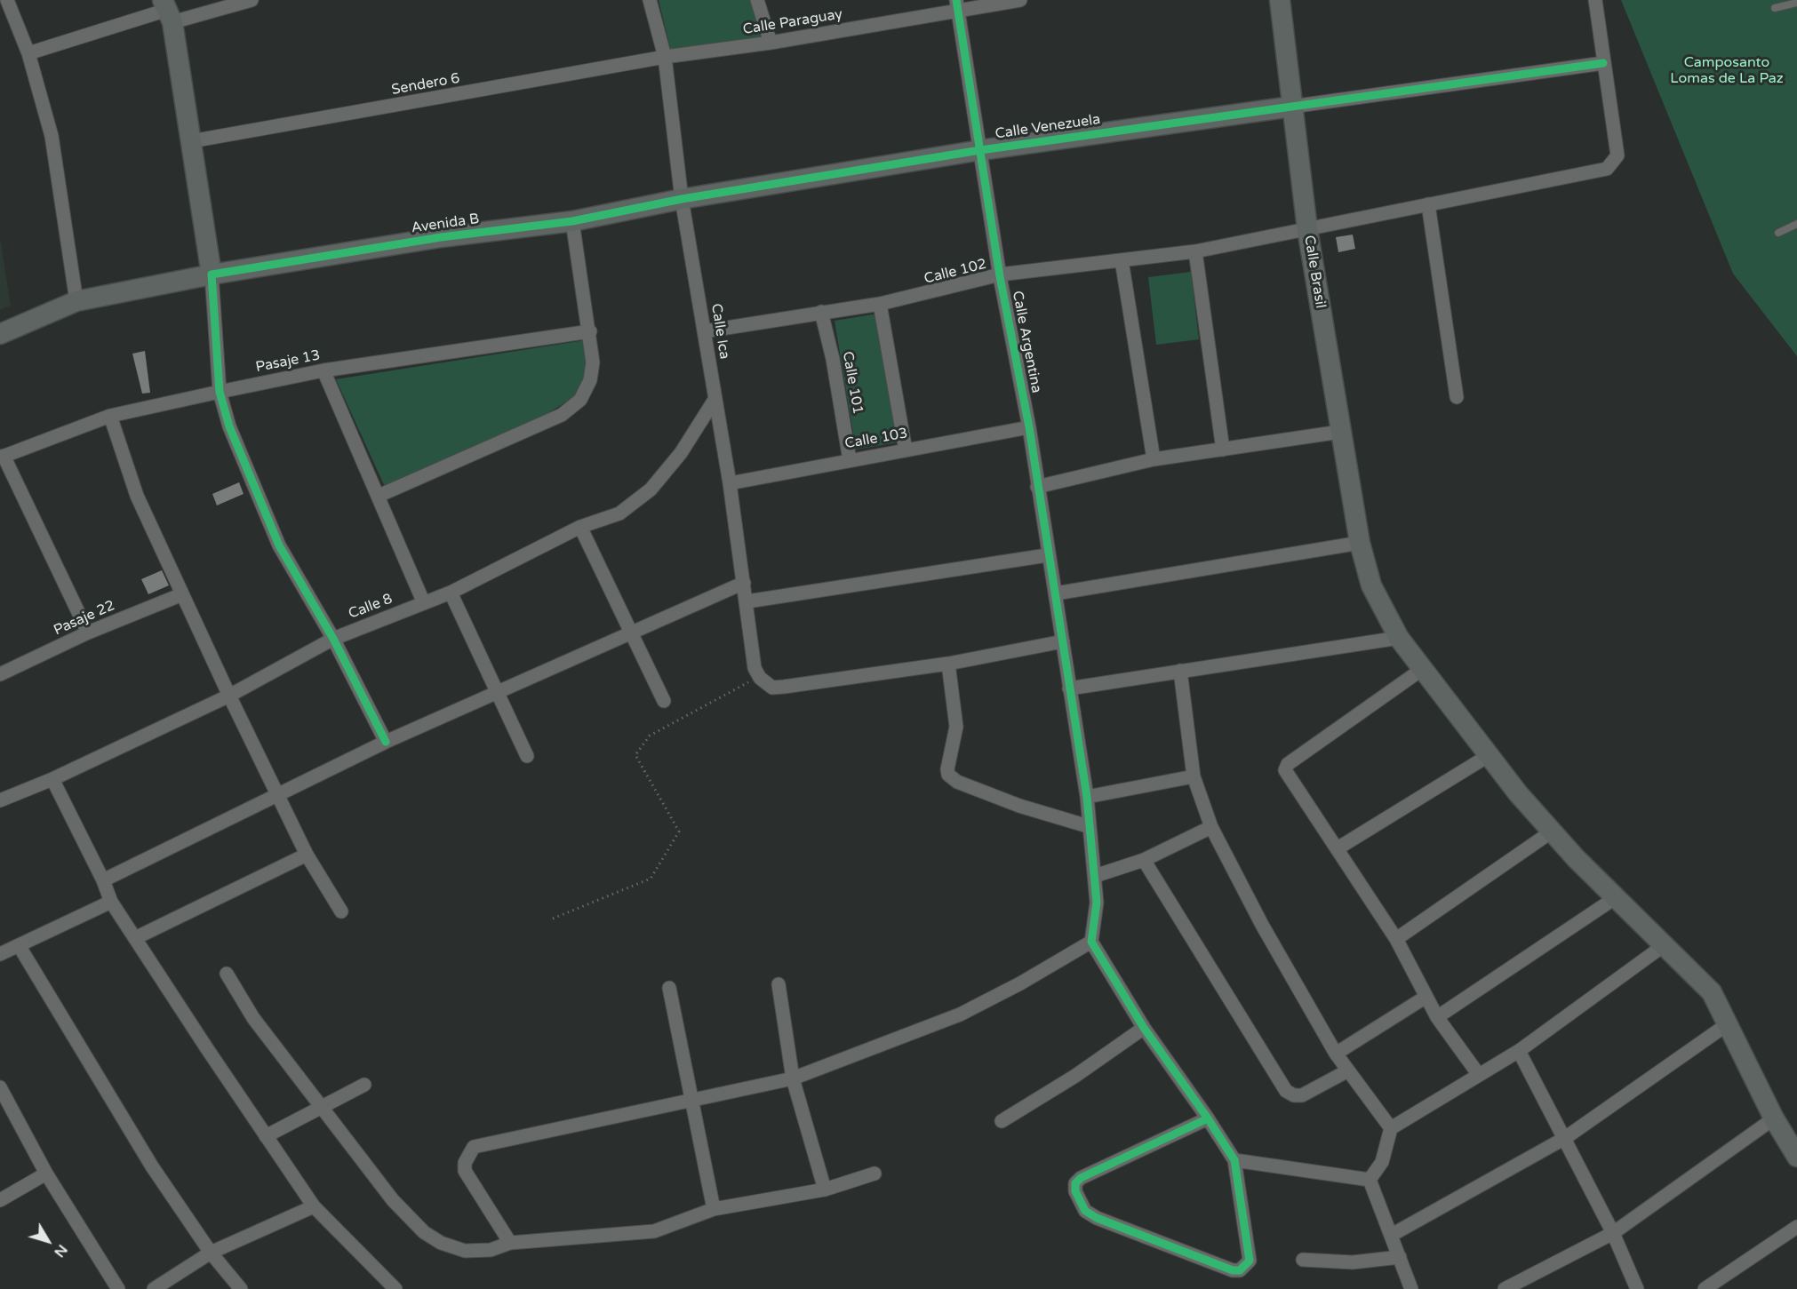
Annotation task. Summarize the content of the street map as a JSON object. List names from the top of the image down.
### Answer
{
  "streets": {
    "main road": ["Calle Venezuela", "Avenida B", "Calle Brasil"],
    "street": [
      "Calle Paraguay",
      "Sendero 6",
      "Calle 102",
      "Calle Ica",
      "Calle Argentina",
      "Pasaje 13",
      "Calle 101",
      "Calle 103",
      "Calle 8",
      "Pasaje 22"
    ]
  },
  "crossings": [
    ["Calle Paraguay", "Sendero 6"],
    ["Calle Paraguay", "Calle Ica"],
    ["Calle Paraguay", "Calle Argentina"],
    ["Sendero 6", "Calle Ica"],
    ["Calle Venezuela", "Avenida B"],
    ["Calle Venezuela", "Calle Brasil"],
    ["Calle Venezuela", "Calle Ica"],
    ["Calle Venezuela", "Calle Argentina"],
    ["Avenida B", "Calle Ica"],
    ["Calle 102", "Calle Brasil"],
    ["Calle 102", "Calle Ica"],
    ["Calle 102", "Calle Argentina"],
    ["Calle 102", "Calle 101"],
    ["Calle Ica", "Calle 103"],
    ["Calle Ica", "Calle 8"],
    ["Calle Argentina", "Calle 103"],
    ["Calle 101", "Calle 103"]
  ],
  "parks": ["Camposanto Lomas de La Paz"],
  "north": "bottom right"
}
